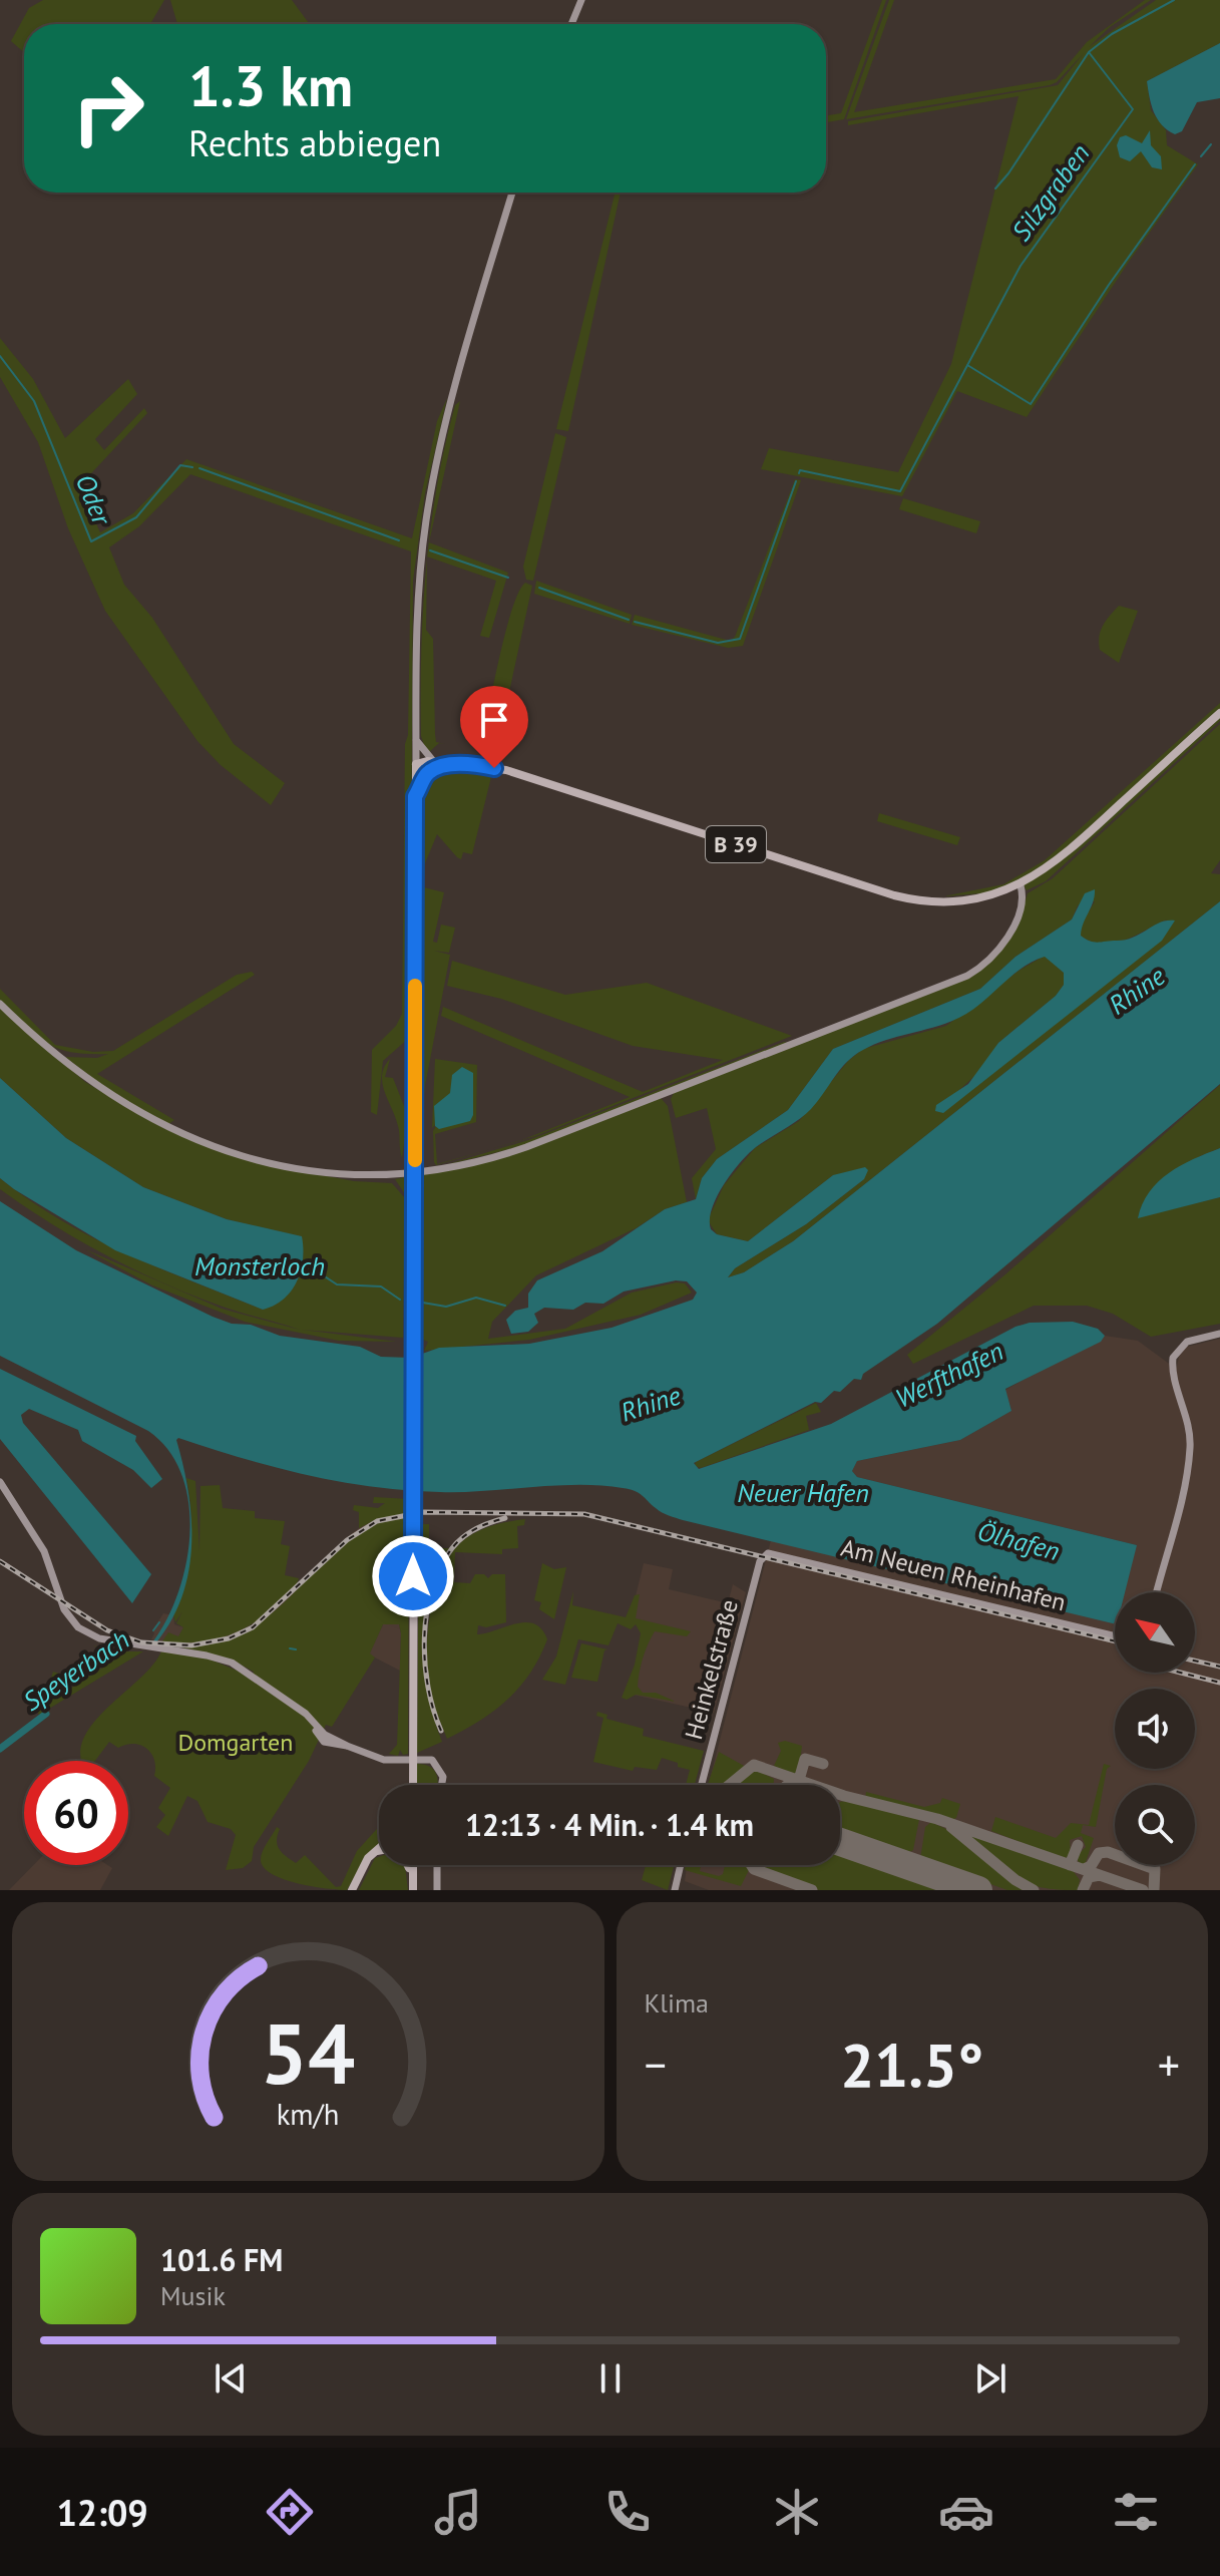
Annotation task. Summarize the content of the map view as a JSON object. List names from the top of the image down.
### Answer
{
  "streets": {
    "main road": ["B 39"],
    "street": ["Am Neuen Rheinhafen", "Heinkelstraße"]
  },
  "crossings": [
    ["Am Neuen Rheinhafen", "Heinkelstraße"]
  ],
  "water": [
    "Silzgraben",
    "Oder",
    "Rhine",
    "Monsterloch",
    "Werfthafen",
    "Neuer Hafen",
    "Ölhafen",
    "Speyerbach"
  ],
  "parks": ["Domgarten"],
  "north": "top left",
  "page": {
    "turn": ["1.3 km", "Rechts abbiegen"],
    "limit": "60",
    "trip": "12:13 · 4 Min. · 1.4 km",
    "tile": "Klima",
    "heat": ["−", "21.5°", "+"],
    "song": ["101.6 FM", "Musik"],
    "tabs": "12:09",
    "gauge": ["54", "km/h"]
  }
}
